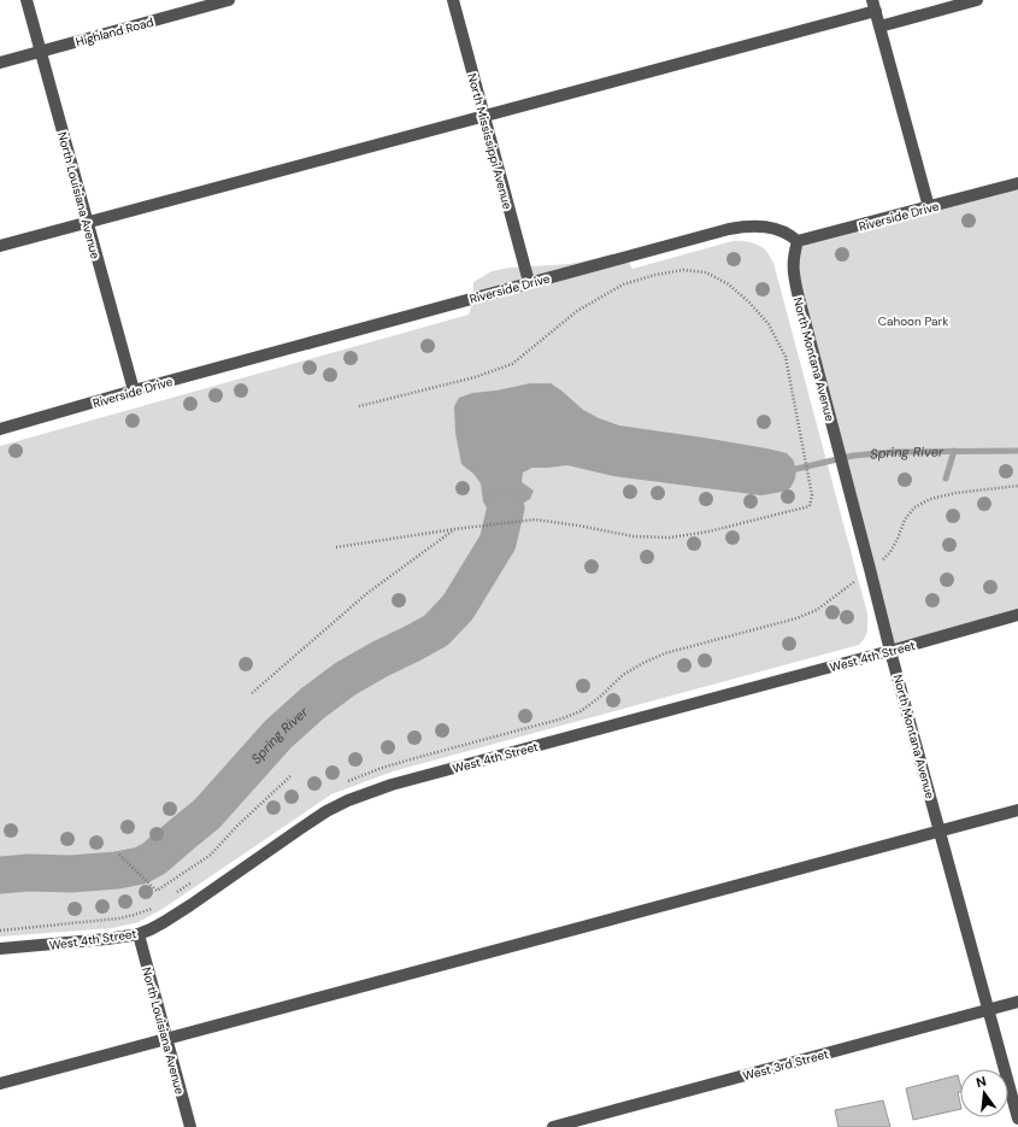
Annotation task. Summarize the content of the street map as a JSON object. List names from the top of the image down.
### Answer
{
  "streets": {
    "street": [
      "Highland Road",
      "North Mississippi Avenue",
      "North Louisiana Avenue",
      "Riverside Drive",
      "North Montana Avenue",
      "West 4th Street",
      "West 3rd Street"
    ]
  },
  "crossings": [
    ["Highland Road", "North Louisiana Avenue"],
    ["North Mississippi Avenue", "Riverside Drive"],
    ["North Louisiana Avenue", "Riverside Drive"],
    ["North Louisiana Avenue", "West 4th Street"],
    ["Riverside Drive", "North Montana Avenue"],
    ["North Montana Avenue", "West 4th Street"],
    ["North Montana Avenue", "West 3rd Street"]
  ],
  "water": ["Spring River"],
  "parks": ["Cahoon Park"],
  "north": "top"
}
